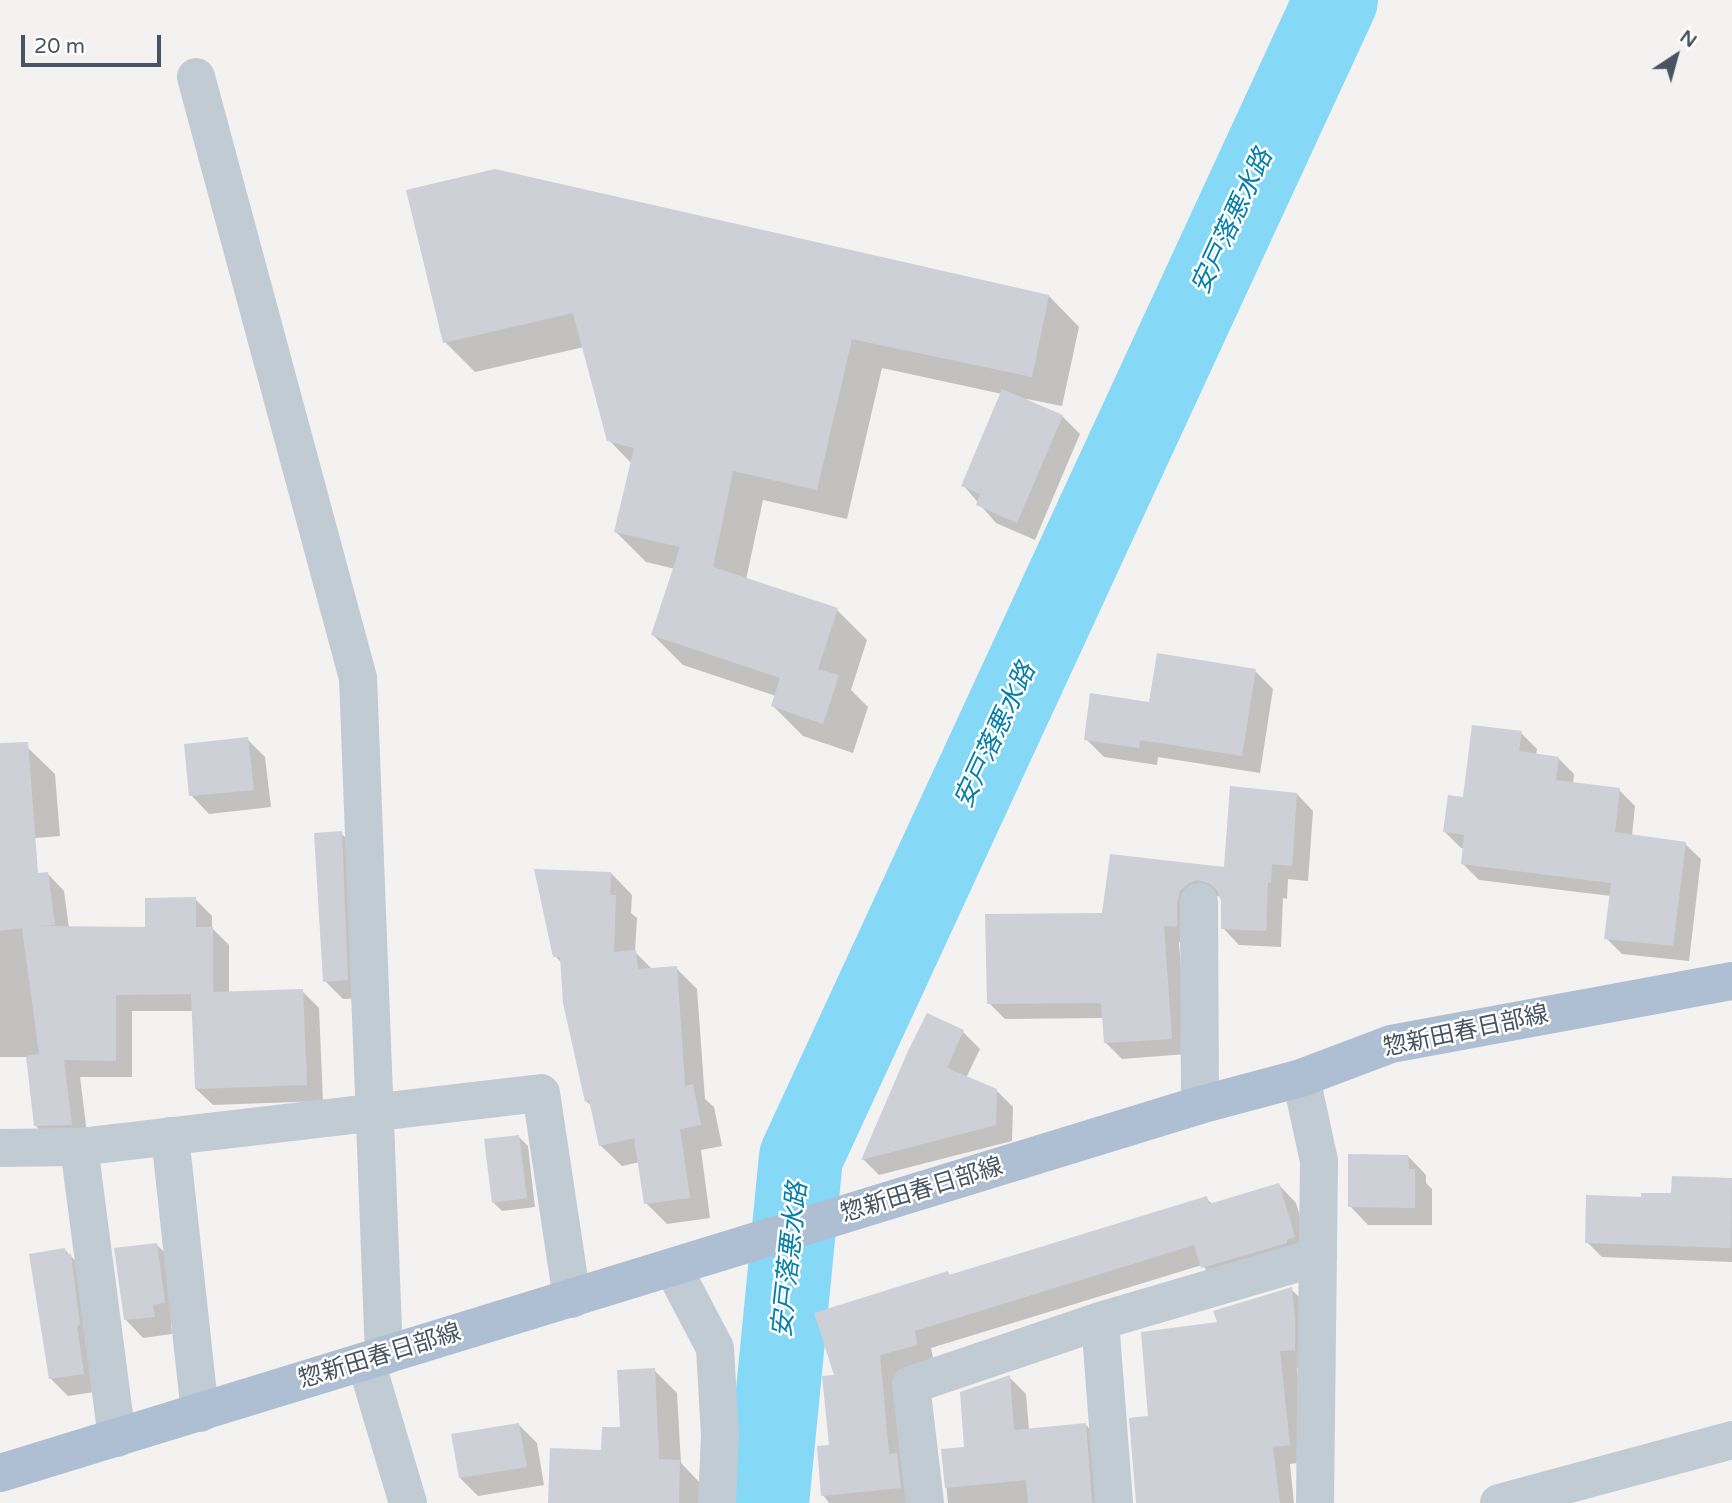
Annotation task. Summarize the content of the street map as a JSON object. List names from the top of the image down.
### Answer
{
  "streets": {
    "main road": ["惣新田春日部線"]
  },
  "water": ["安戸落悪水路"],
  "scale_bar": "20 m",
  "north": "top right"
}
